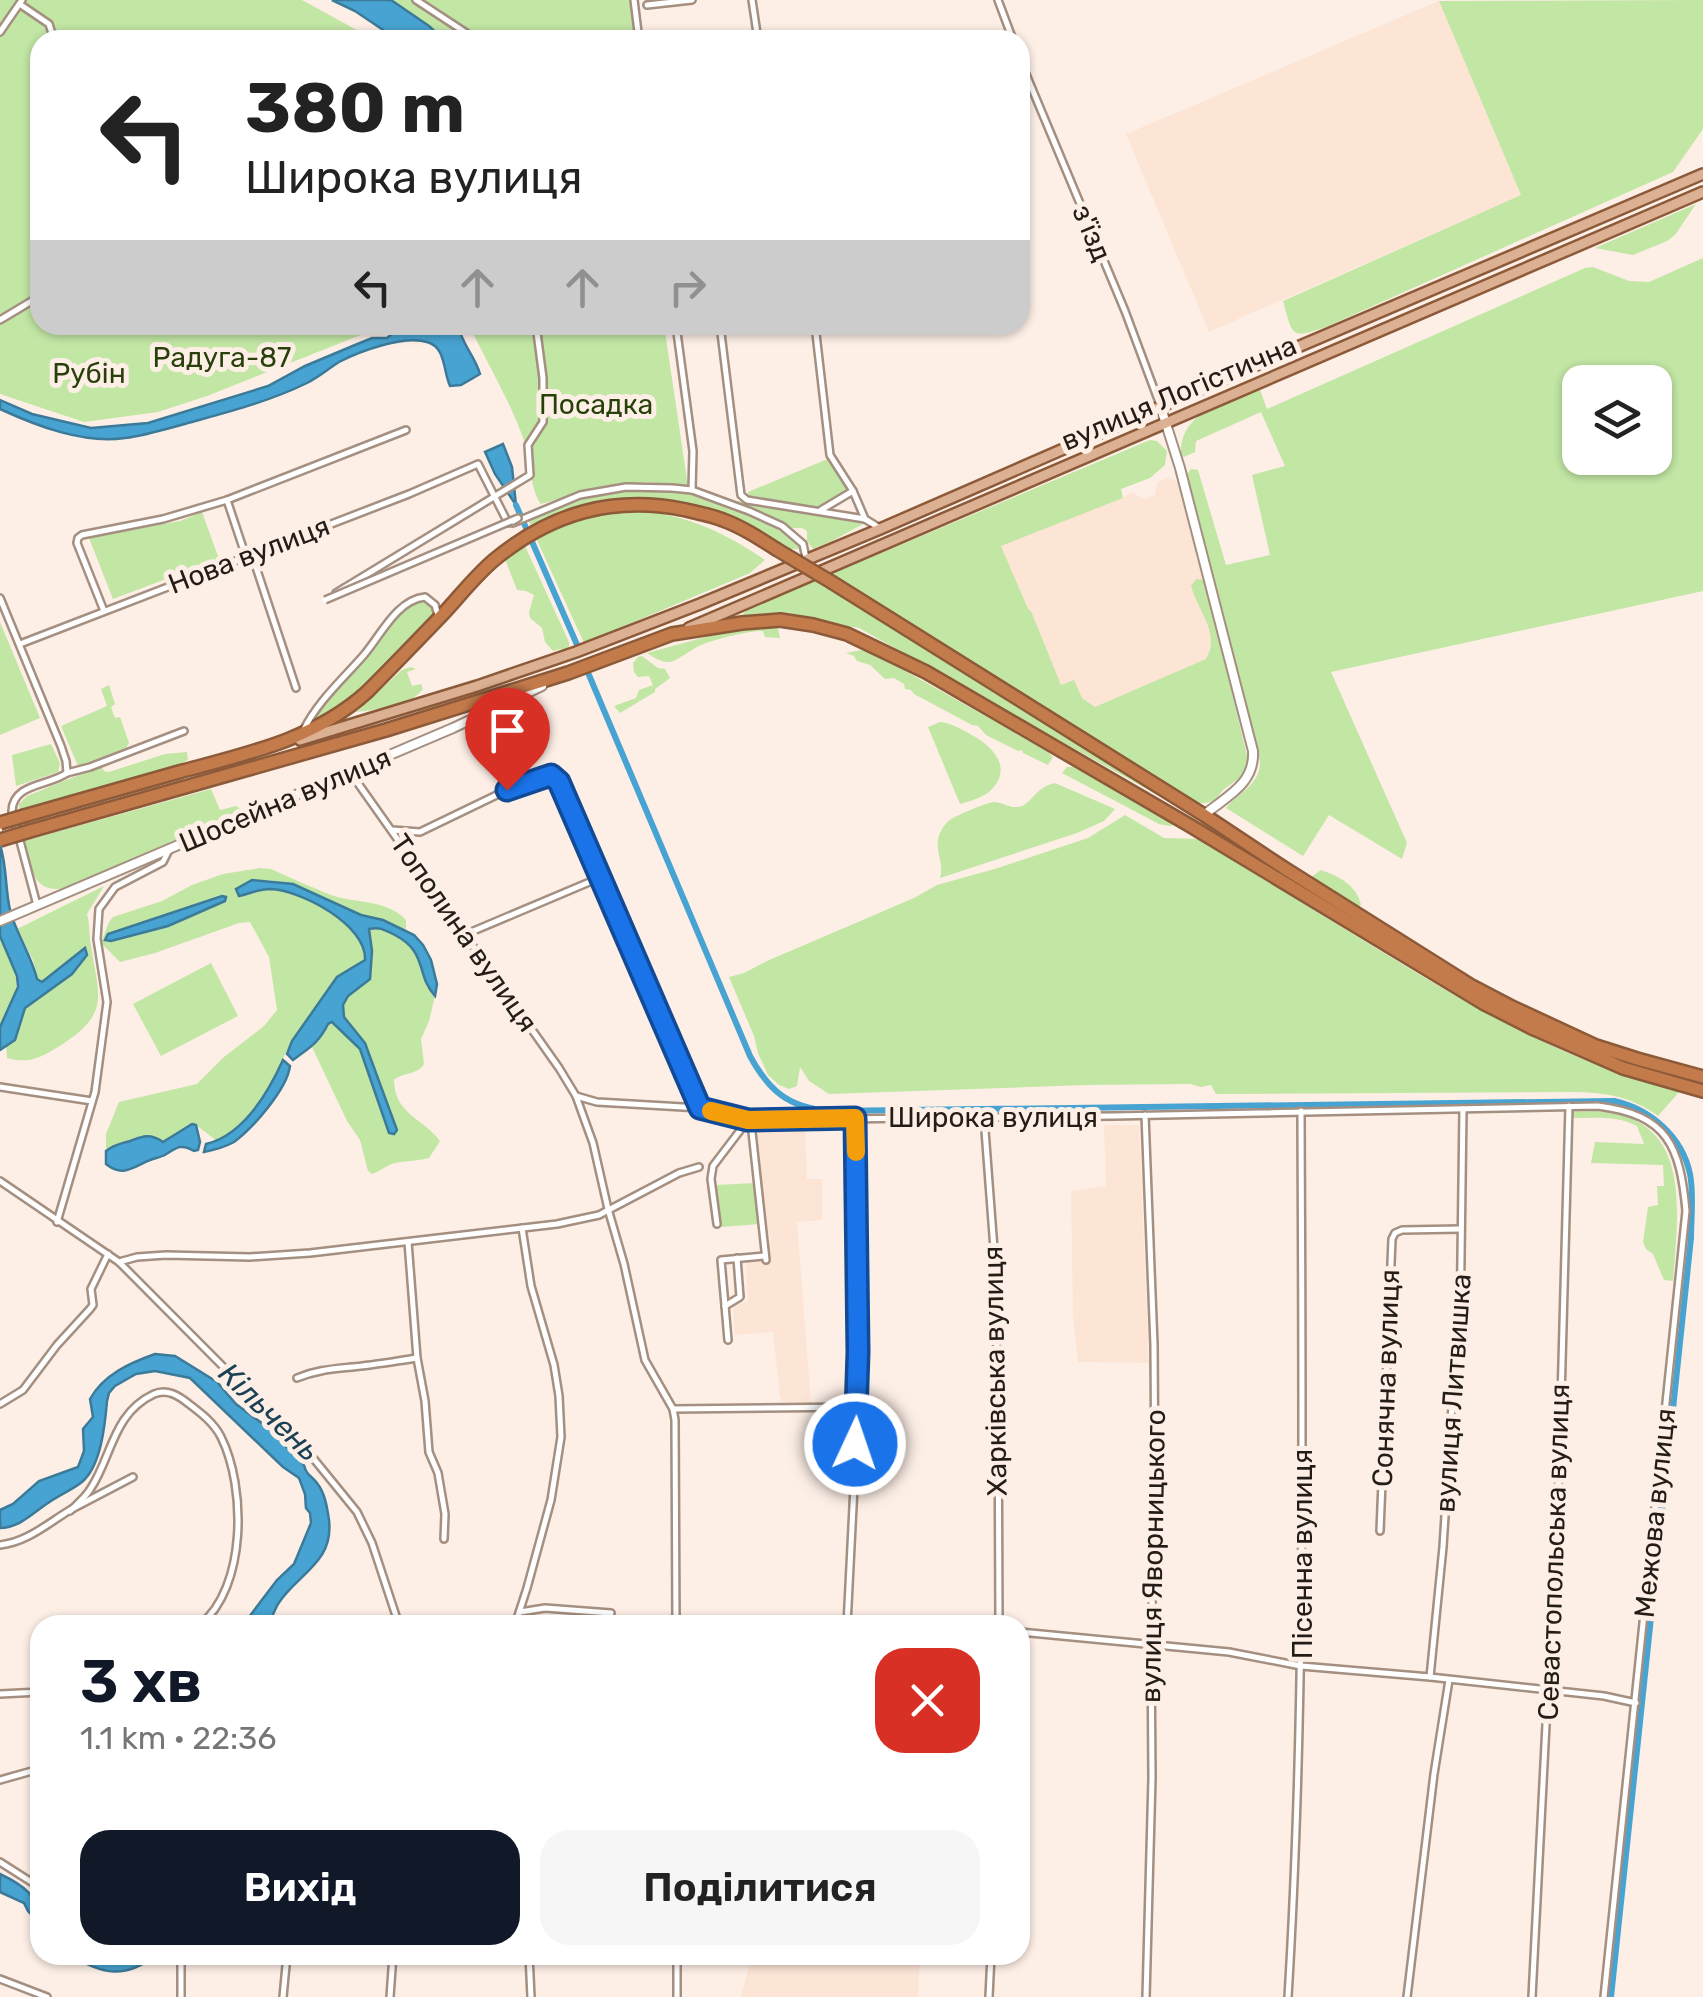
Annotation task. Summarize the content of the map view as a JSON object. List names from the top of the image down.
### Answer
{
  "streets": {
    "main road": ["вулиця Логістична", "Шосейна вулиця"],
    "street": [
      "з'їзд",
      "Нова вулиця",
      "Тополина вулиця",
      "Широка вулиця",
      "Харківська вулиця",
      "Сонячна вулиця",
      "вулиця Литвишка",
      "Межова вулиця",
      "Севастопольська вулиця",
      "Пісенна вулиця",
      "вулиця Яворницького"
    ]
  },
  "crossings": [
    ["Шосейна вулиця", "Тополина вулиця"],
    ["Тополина вулиця", "Широка вулиця"],
    ["Широка вулиця", "Харківська вулиця"],
    ["Широка вулиця", "вулиця Литвишка"],
    ["Широка вулиця", "Межова вулиця"],
    ["Широка вулиця", "Севастопольська вулиця"],
    ["Широка вулиця", "Пісенна вулиця"],
    ["Широка вулиця", "вулиця Яворницького"],
    ["Сонячна вулиця", "вулиця Литвишка"],
    ["Межова вулиця", "Севастопольська вулиця"]
  ],
  "water": ["Кільчень"],
  "parks": ["Радуга-87", "Рубін", "Посадка"],
  "page": {
    "turn": ["380 m", "Широка вулиця"],
    "heading": ["3 хв", "1.1 km · 22:36"],
    "buttons": ["Вихід", "Поділитися"]
  }
}
